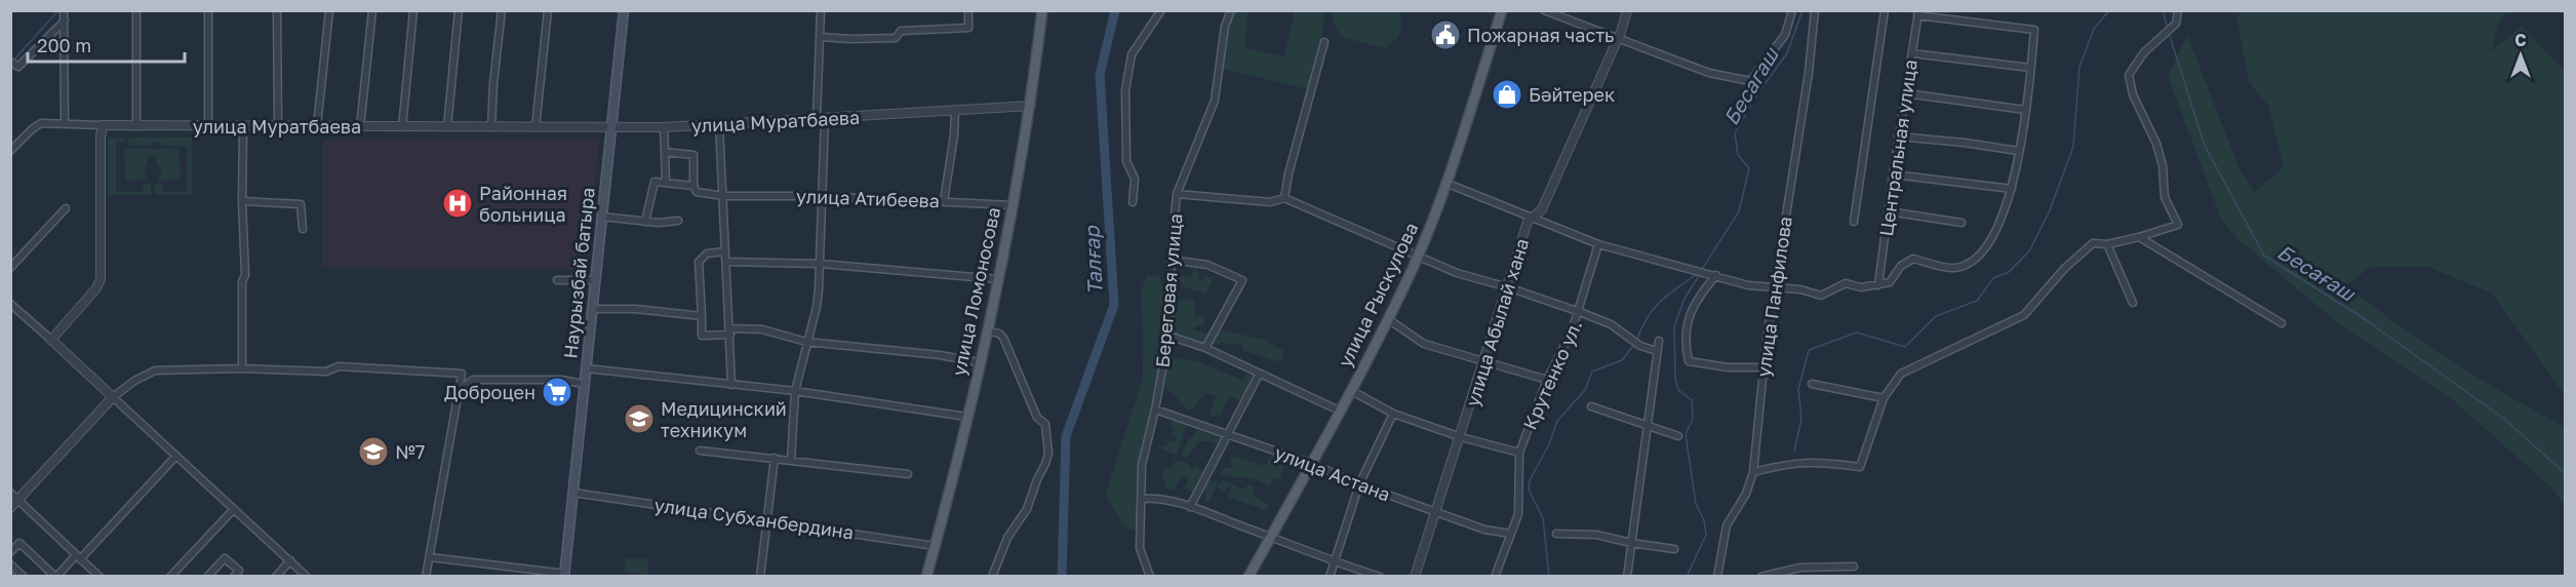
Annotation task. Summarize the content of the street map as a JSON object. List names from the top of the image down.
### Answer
{
  "streets": {
    "main road": ["Наурызбай батыра", "улица Ломоносова", "улица Рыскулова"],
    "street": [
      "улица Муратбаева",
      "Центральная улица",
      "улица Атибеева",
      "Береговая улица",
      "улица Панфилова",
      "улица Абылай хана",
      "Крутенко ул.",
      "улица Астана",
      "улица Субханбердина"
    ]
  },
  "crossings": [
    ["улица Муратбаева", "Наурызбай батыра"],
    ["улица Муратбаева", "улица Ломоносова"],
    ["улица Атибеева", "улица Ломоносова"],
    ["Наурызбай батыра", "улица Субханбердина"],
    ["Береговая улица", "улица Астана"],
    ["улица Ломоносова", "улица Субханбердина"],
    ["улица Рыскулова", "улица Астана"],
    ["улица Абылай хана", "улица Астана"],
    ["Крутенко ул.", "улица Астана"]
  ],
  "water": ["Бесагаш", "Талғар", "Бесағаш"],
  "places": {
    "public building": ["Пожарная часть"],
    "shop": ["Бәйтерек"],
    "hospital": ["Районная больница"],
    "supermarket": ["Доброцен"],
    "school or university": ["Медицинский техникум", "№7"]
  },
  "scale_bar": "200 m",
  "north": "top"
}
